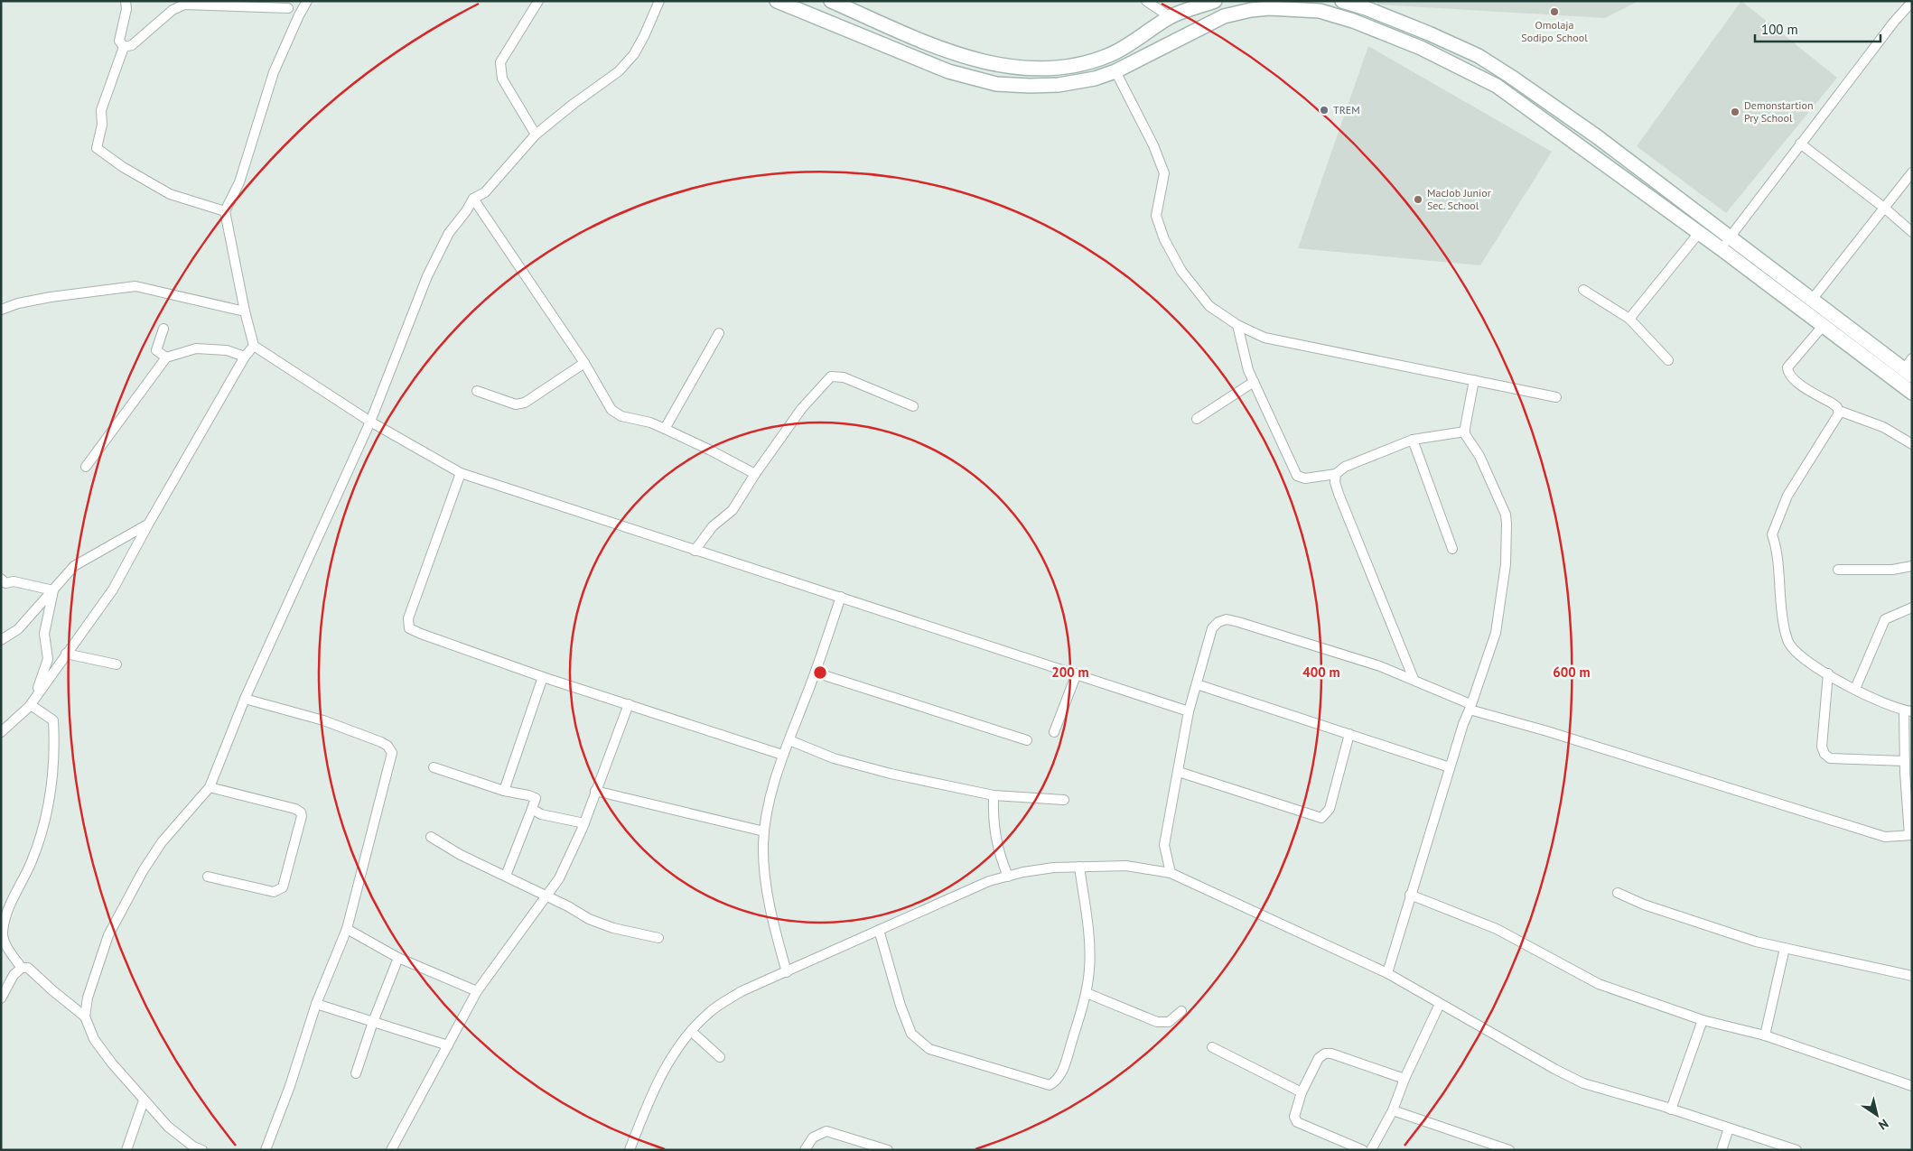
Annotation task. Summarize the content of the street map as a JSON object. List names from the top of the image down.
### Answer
{
  "places": [
    "Omolaja Sodipo School",
    "TREM",
    "Demonstartion Pry School",
    "MacJob Junior Sec. School"
  ],
  "scale_bar": "100 m",
  "north": "bottom right",
  "rings": ["200 m", "400 m", "600 m"]
}
